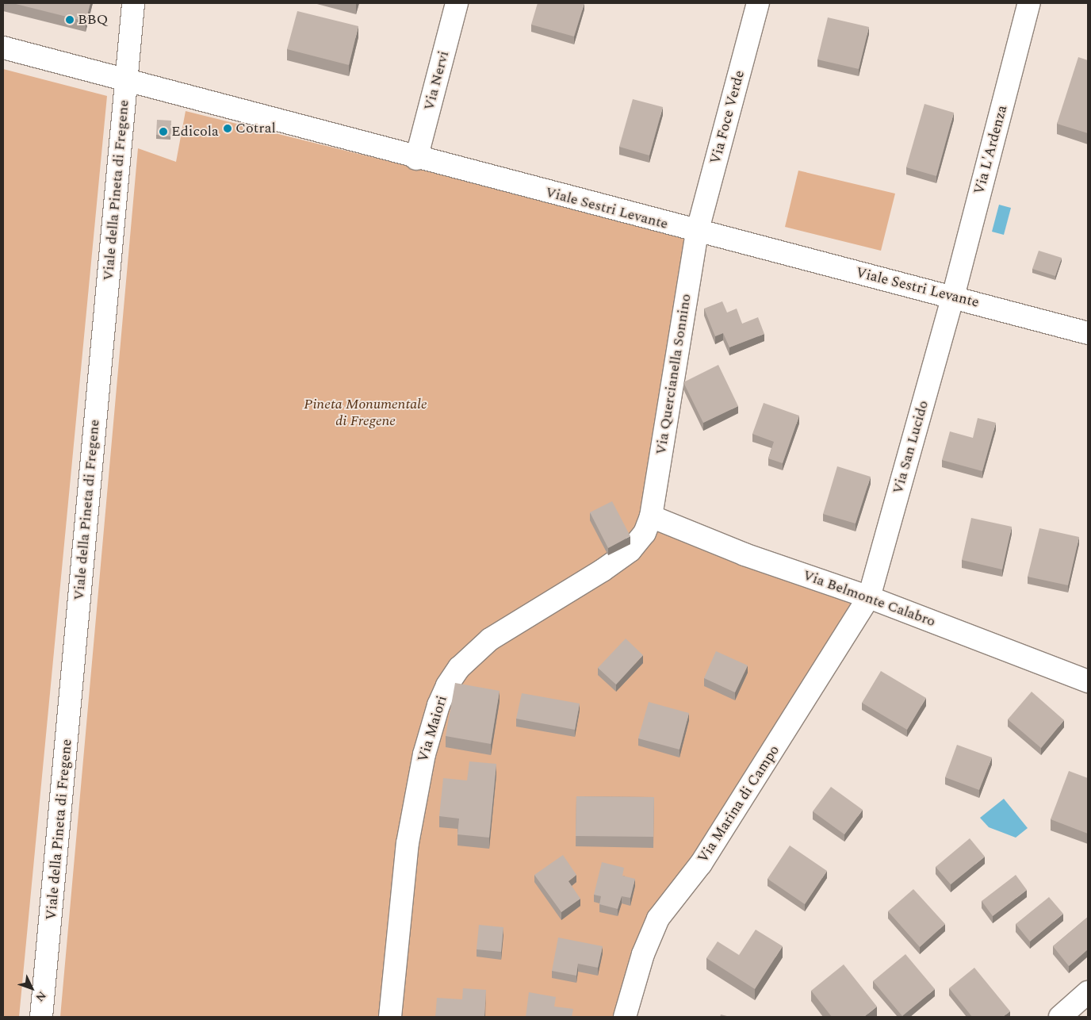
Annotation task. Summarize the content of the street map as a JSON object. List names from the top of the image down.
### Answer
{
  "streets": {
    "street": [
      "Via Nervi",
      "Via Foce Verde",
      "Via L'Ardenza",
      "Viale della Pineta di Fregene",
      "Viale Sestri Levante",
      "Via Quercianella Sonnino",
      "Via San Lucido",
      "Via Belmonte Calabro",
      "Via Maiori",
      "Via Marina di Campo"
    ]
  },
  "crossings": [
    ["Via Nervi", "Viale Sestri Levante"],
    ["Via Foce Verde", "Viale Sestri Levante"],
    ["Via Foce Verde", "Via Quercianella Sonnino"],
    ["Via L'Ardenza", "Viale Sestri Levante"],
    ["Via L'Ardenza", "Via San Lucido"],
    ["Viale della Pineta di Fregene", "Viale Sestri Levante"],
    ["Viale Sestri Levante", "Via Quercianella Sonnino"],
    ["Viale Sestri Levante", "Via San Lucido"],
    ["Via Quercianella Sonnino", "Via Belmonte Calabro"],
    ["Via Quercianella Sonnino", "Via Maiori"],
    ["Via San Lucido", "Via Belmonte Calabro"],
    ["Via San Lucido", "Via Marina di Campo"],
    ["Via Belmonte Calabro", "Via Maiori"],
    ["Via Belmonte Calabro", "Via Marina di Campo"]
  ],
  "parks": ["Pineta Monumentale di Fregene"],
  "places": ["BBQ", "Cotral", "Edicola"],
  "north": "bottom right"
}
